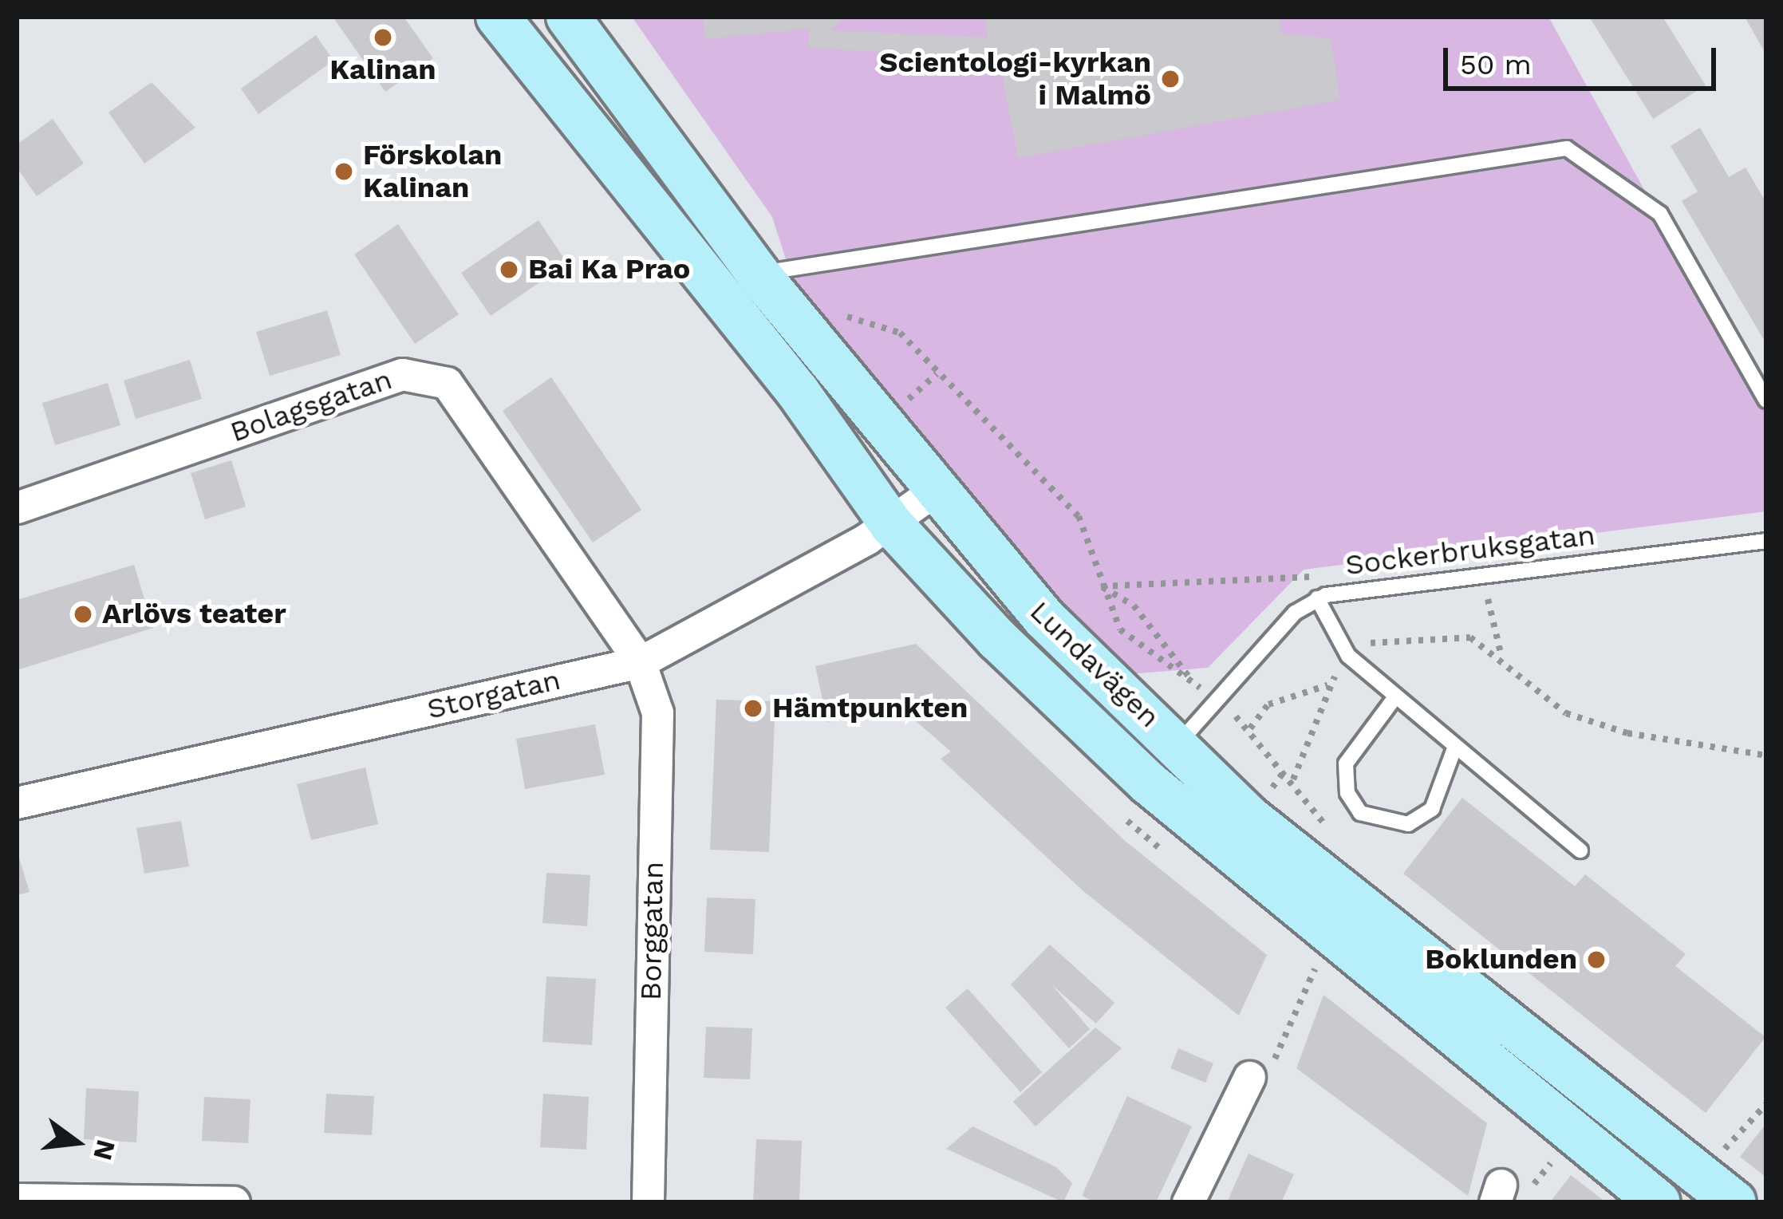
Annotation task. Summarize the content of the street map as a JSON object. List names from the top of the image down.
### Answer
{
  "streets": {
    "main road": ["Lundavägen"],
    "street": ["Bolagsgatan", "Storgatan", "Borggatan"],
    "lane": ["Sockerbruksgatan"]
  },
  "crossings": [
    ["Bolagsgatan", "Storgatan"],
    ["Bolagsgatan", "Borggatan"],
    ["Sockerbruksgatan", "Lundavägen"],
    ["Lundavägen", "Storgatan"],
    ["Storgatan", "Borggatan"]
  ],
  "places": [
    "Kalinan",
    "Scientologi-kyrkan i Malmö",
    "Förskolan Kalinan",
    "Bai Ka Prao",
    "Arlövs teater",
    "Hämtpunkten",
    "Boklunden"
  ],
  "scale_bar": "50 m",
  "north": "right"
}
